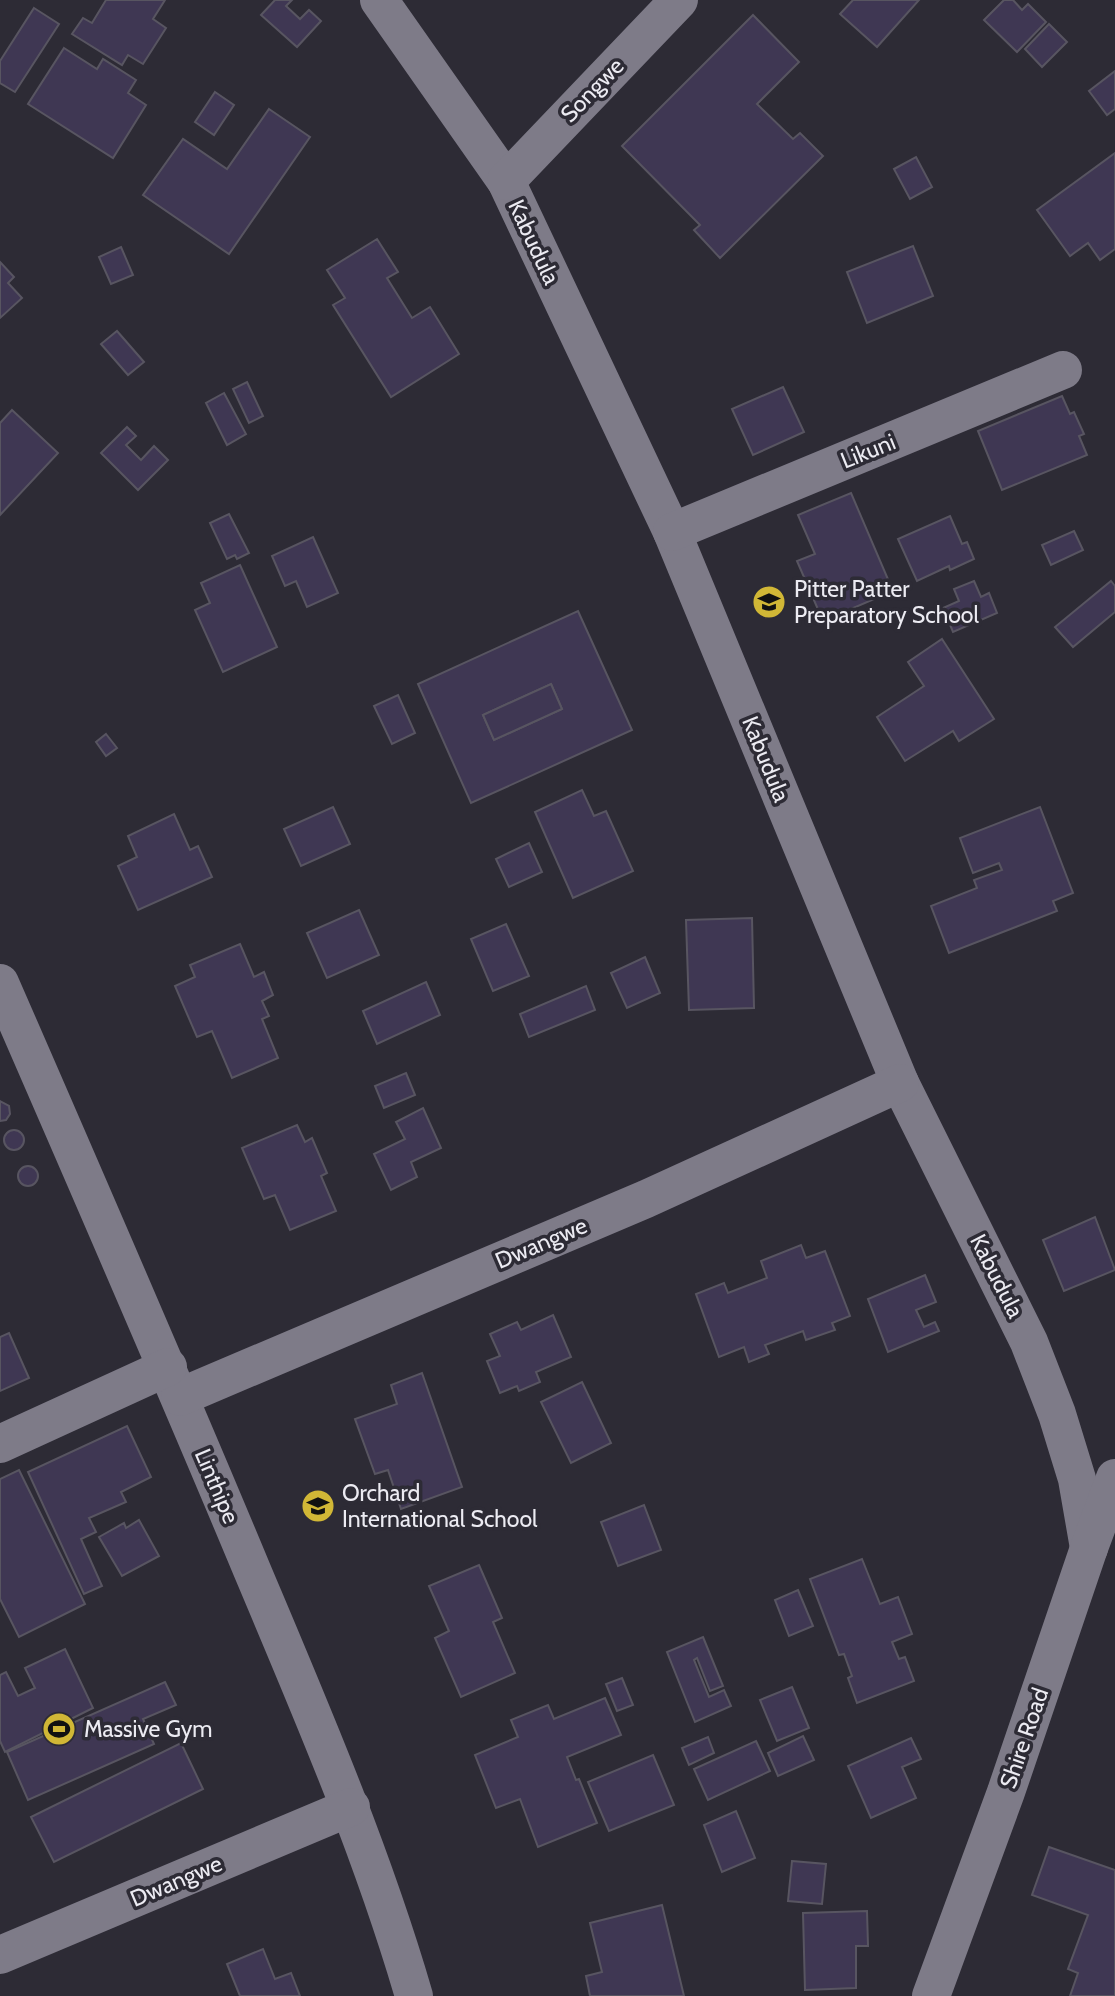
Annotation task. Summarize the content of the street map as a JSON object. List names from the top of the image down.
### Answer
{
  "streets": {
    "street": [
      "Songwe",
      "Kabudula",
      "Likuni",
      "Dwangwe",
      "Linthipe",
      "Shire Road"
    ]
  },
  "crossings": [
    ["Songwe", "Kabudula"],
    ["Kabudula", "Likuni"],
    ["Kabudula", "Dwangwe"],
    ["Kabudula", "Shire Road"],
    ["Dwangwe", "Linthipe"]
  ],
  "places": {
    "school or university": ["Pitter Patter Preparatory School", "Orchard International School"],
    "sports": ["Massive Gym"]
  }
}
